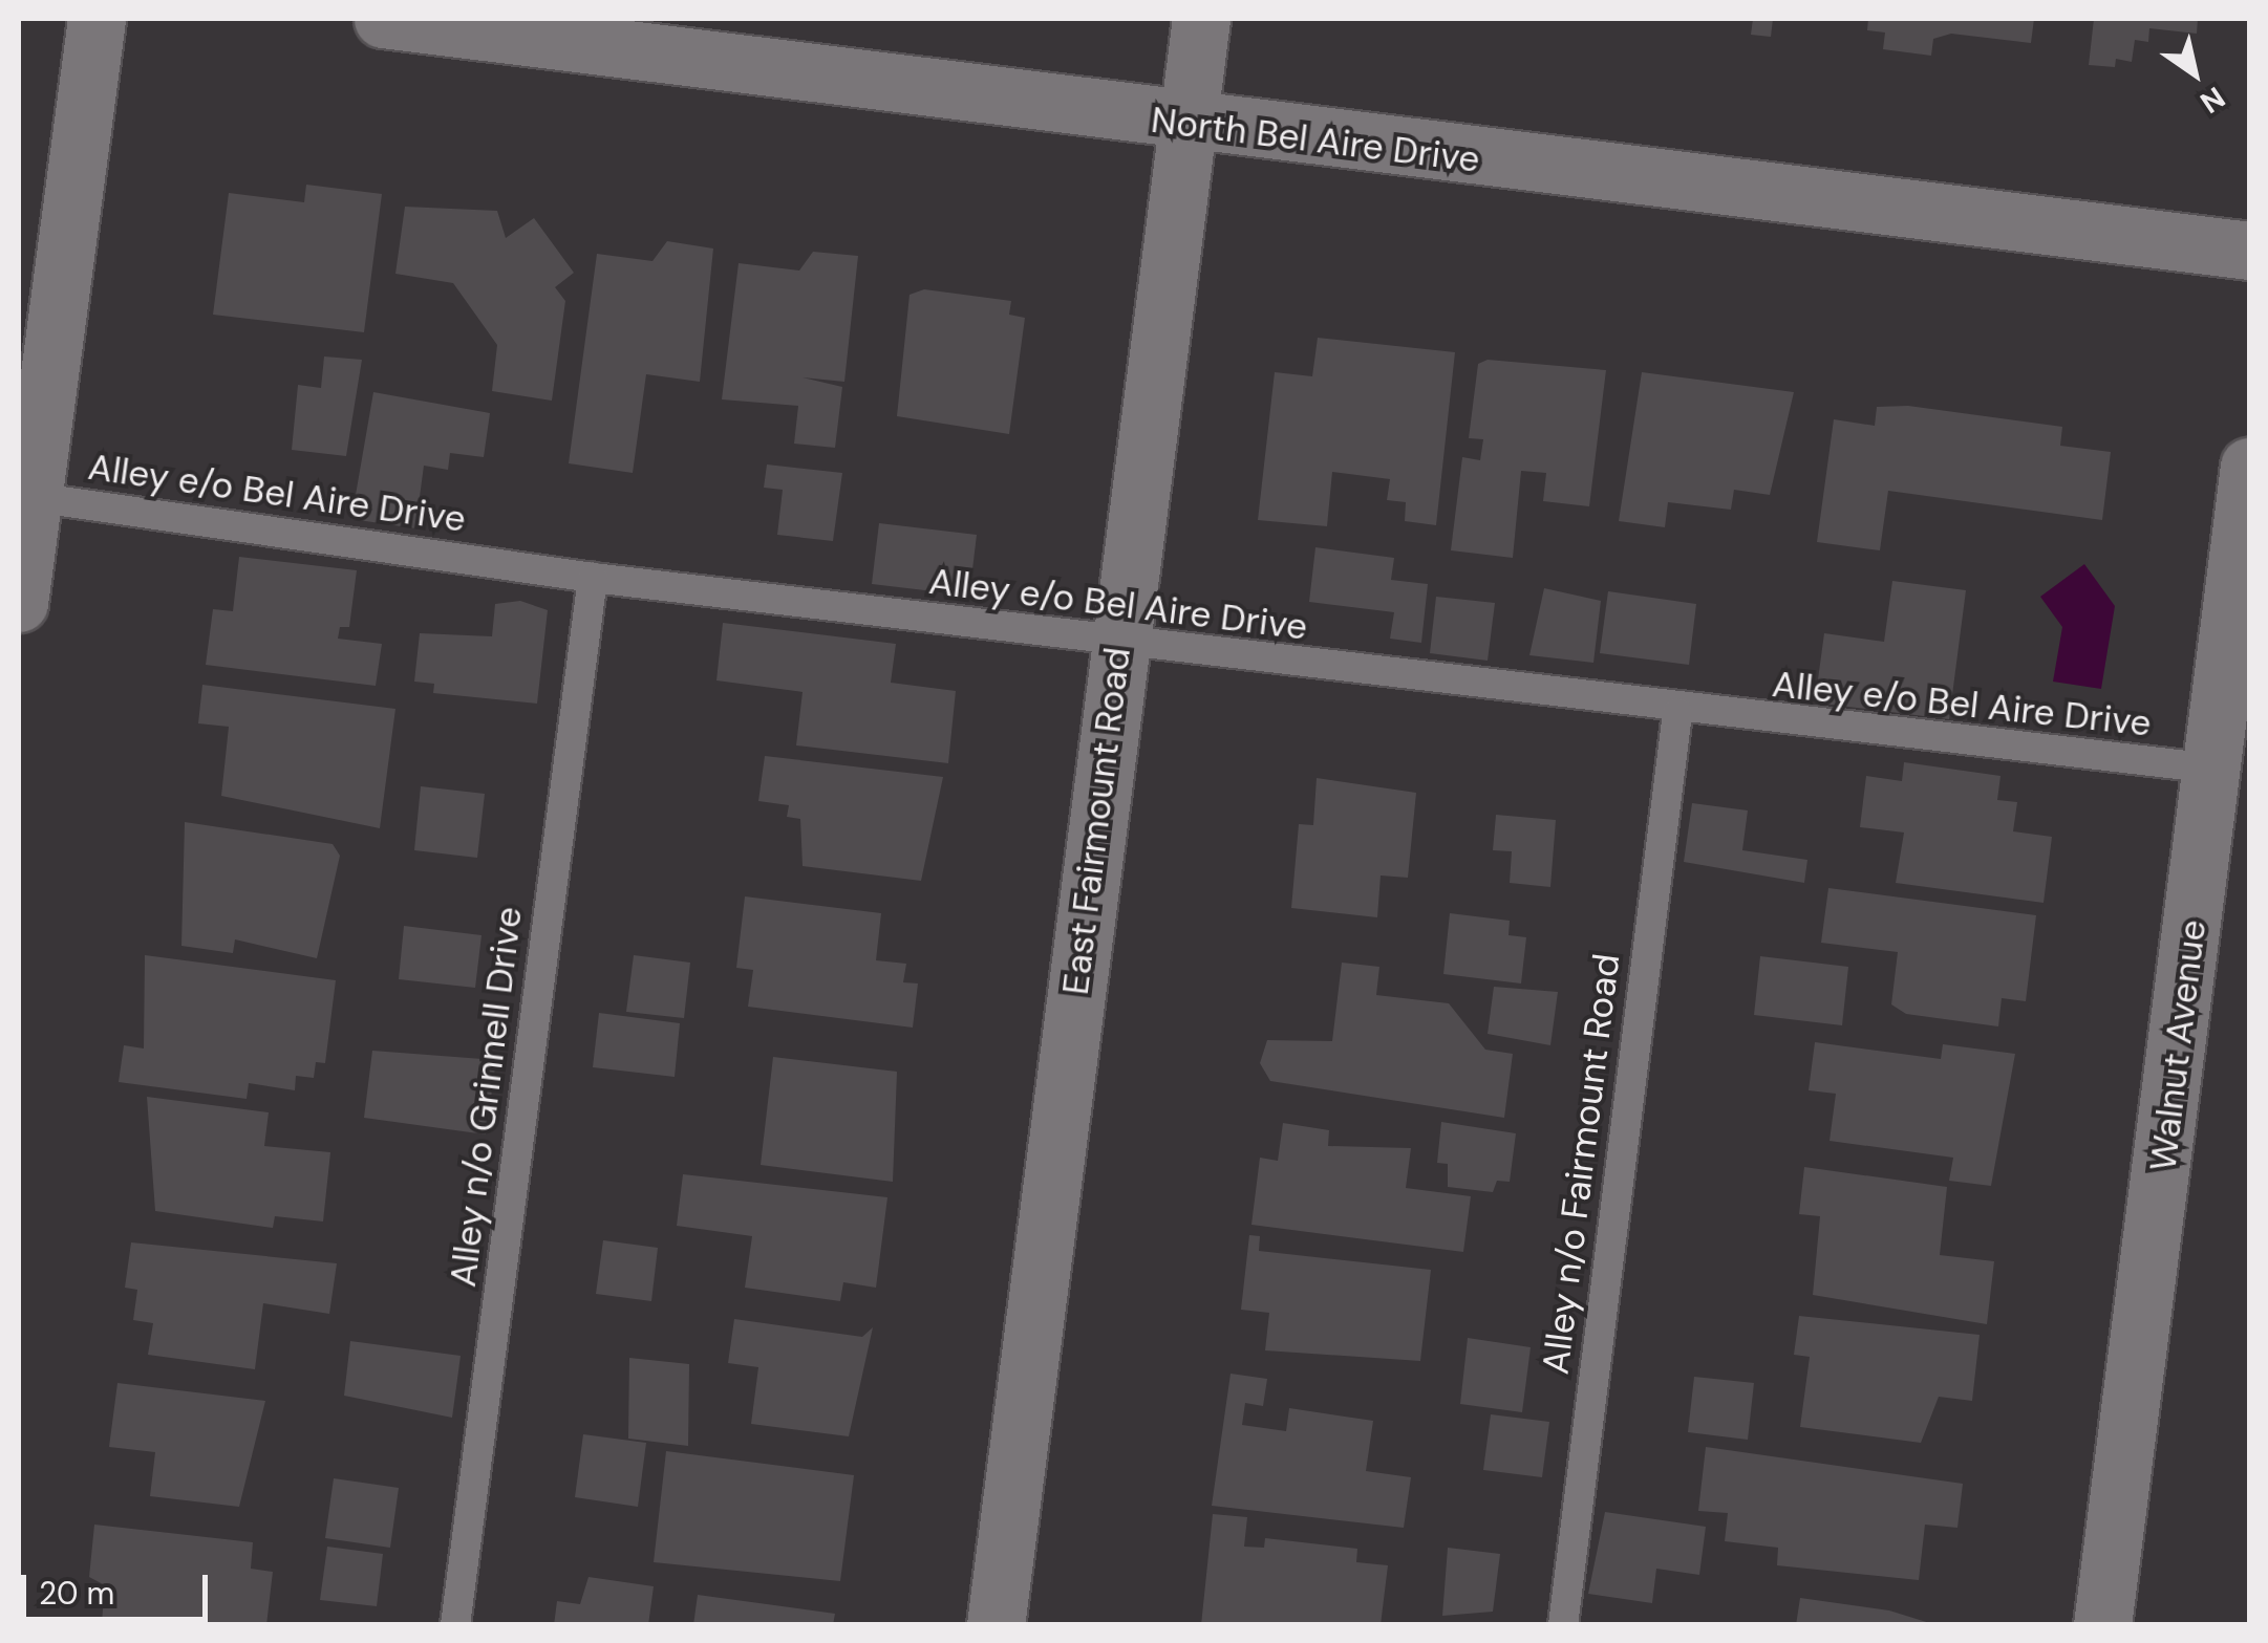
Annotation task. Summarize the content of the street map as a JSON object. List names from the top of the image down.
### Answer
{
  "streets": {
    "street": ["North Bel Aire Drive", "East Fairmount Road", "Walnut Avenue"],
    "lane": ["Alley e/o Bel Aire Drive", "Alley n/o Grinnell Drive", "Alley n/o Fairmount Road"]
  },
  "crossings": [
    ["North Bel Aire Drive", "East Fairmount Road"],
    ["Alley e/o Bel Aire Drive", "East Fairmount Road"],
    ["Alley e/o Bel Aire Drive", "Walnut Avenue"],
    ["Alley e/o Bel Aire Drive", "Alley n/o Grinnell Drive"],
    ["Alley e/o Bel Aire Drive", "Alley n/o Fairmount Road"]
  ],
  "scale_bar": "20 m",
  "north": "bottom right"
}
